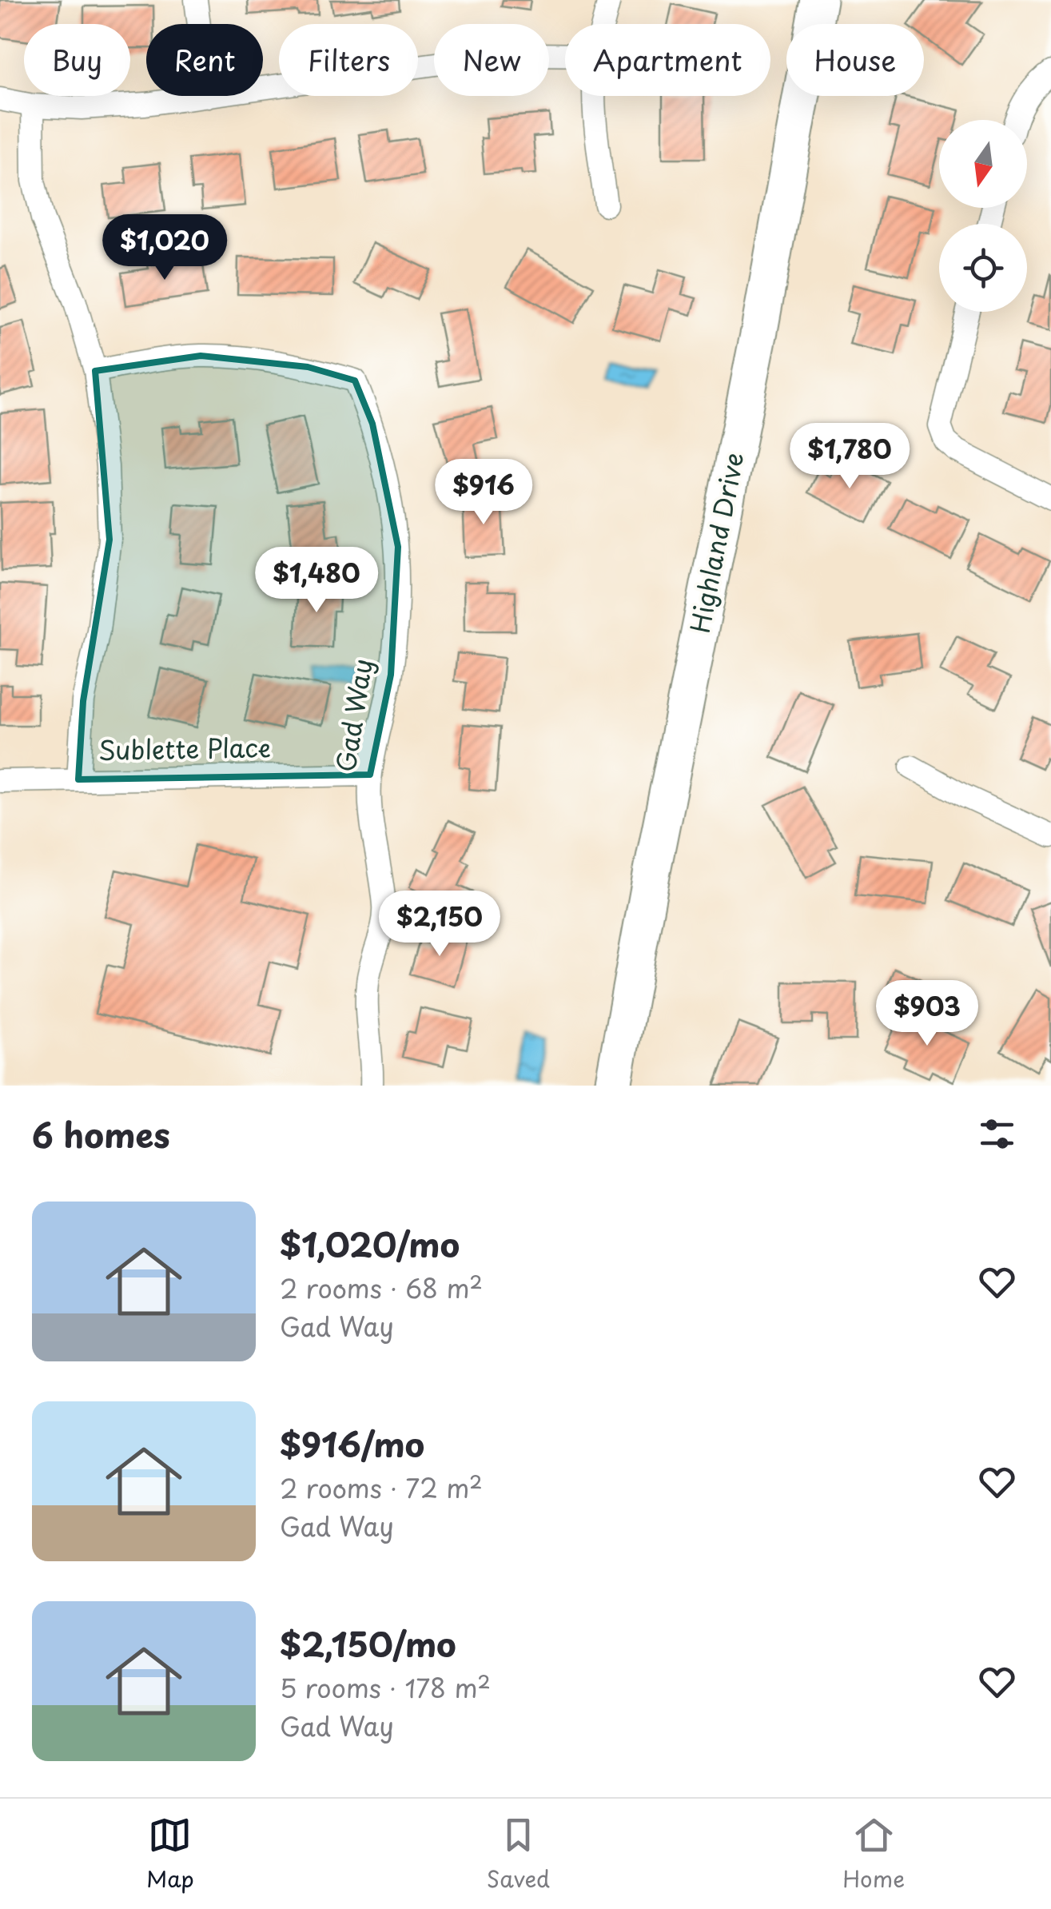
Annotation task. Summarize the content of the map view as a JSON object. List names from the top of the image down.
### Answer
{
  "streets": {
    "main road": ["Highland Drive"],
    "street": ["Gad Way", "Sublette Place"]
  },
  "crossings": [
    ["Gad Way", "Sublette Place"]
  ],
  "north": "bottom",
  "page": {
    "chip": [
      "Buy",
      "Rent",
      "Filters",
      "New",
      "Apartment",
      "House"
    ],
    "price": [
      "$1,020",
      "$1,780",
      "$916",
      "$1,480",
      "$2,150",
      "$903"
    ],
    "heading": "6 homes",
    "list": [
      {
        "name": "$1,020/mo",
        "note": "2 rooms · 68 m² · Gad Way"
      },
      {
        "name": "$916/mo",
        "note": "2 rooms · 72 m² · Gad Way"
      },
      {
        "name": "$2,150/mo",
        "note": "5 rooms · 178 m² · Gad Way"
      }
    ],
    "tabs": ["Map", "Saved", "Home"]
  }
}
